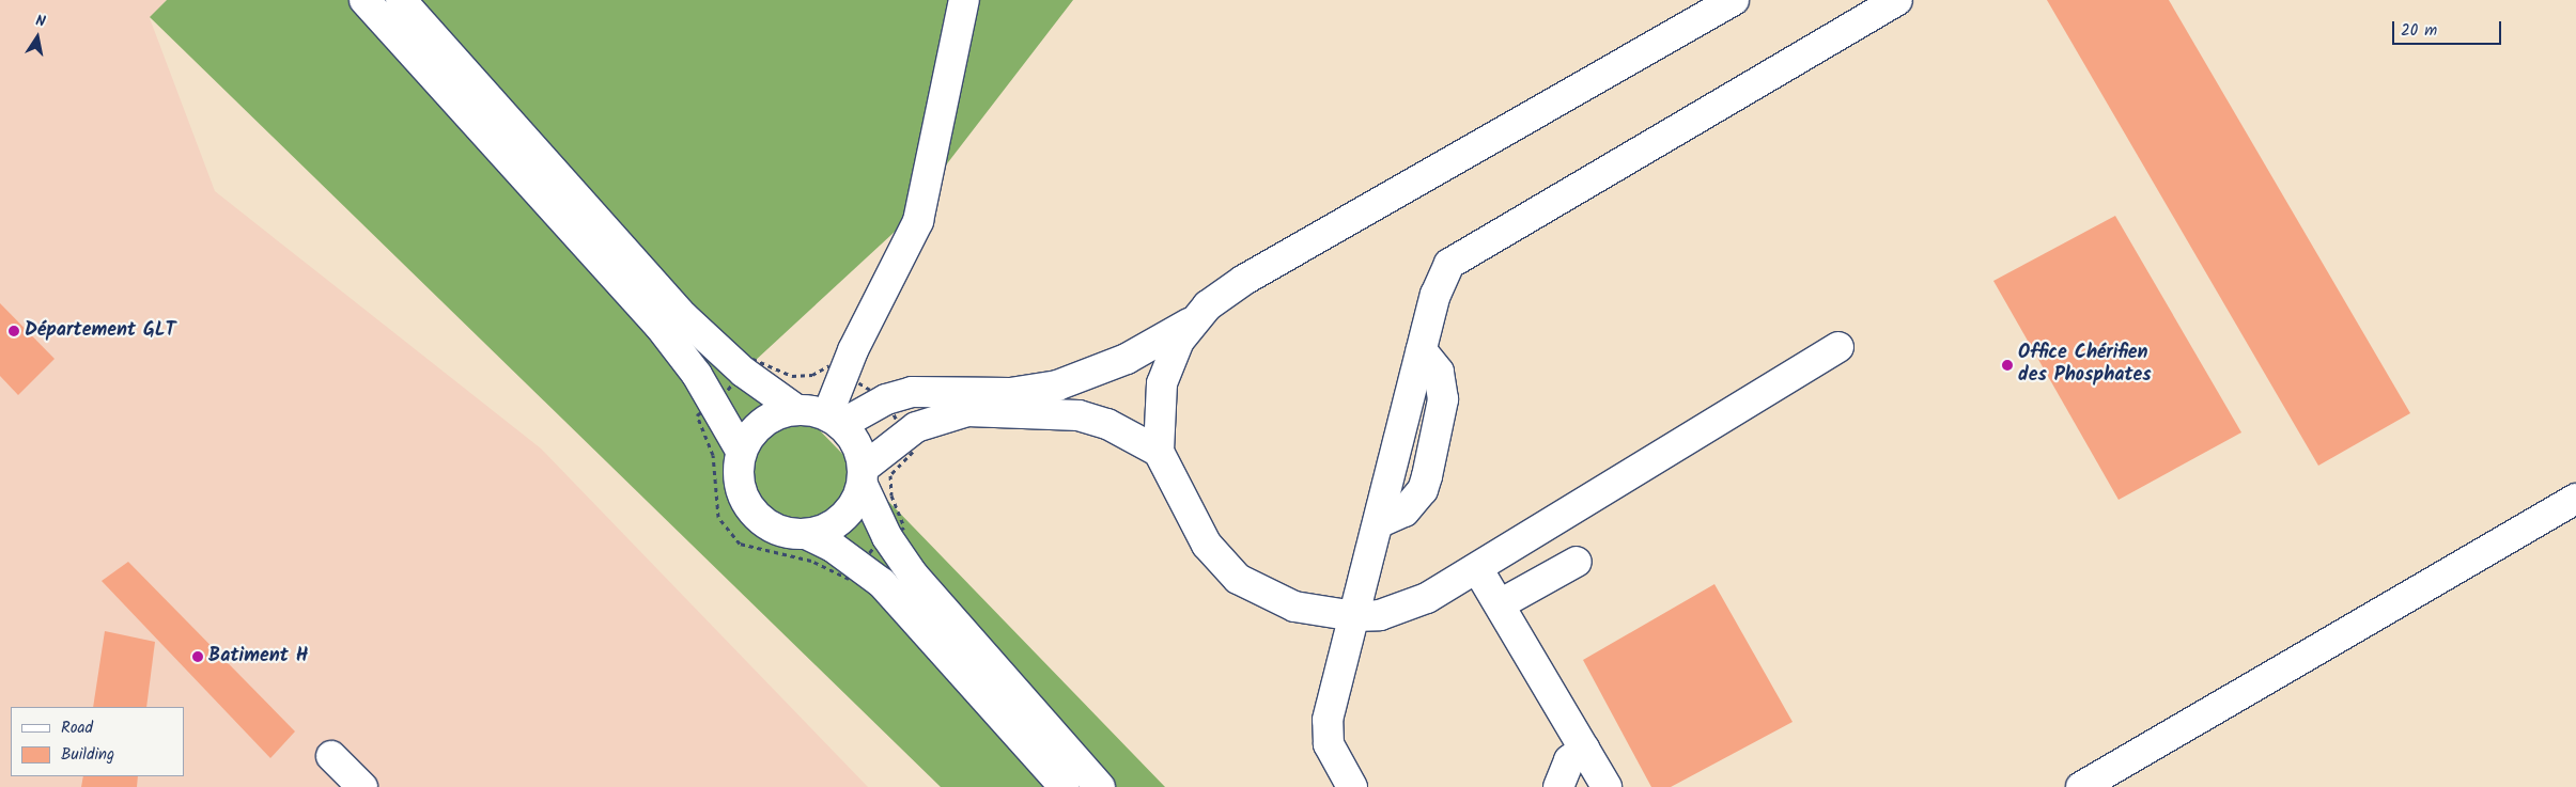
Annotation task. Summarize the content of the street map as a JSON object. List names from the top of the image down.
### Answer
{
  "places": ["Département GLT", "Office Chérifien des Phosphates", "Batiment H"],
  "legend": ["Road", "Building"],
  "scale_bar": "20 m",
  "north": "top"
}
